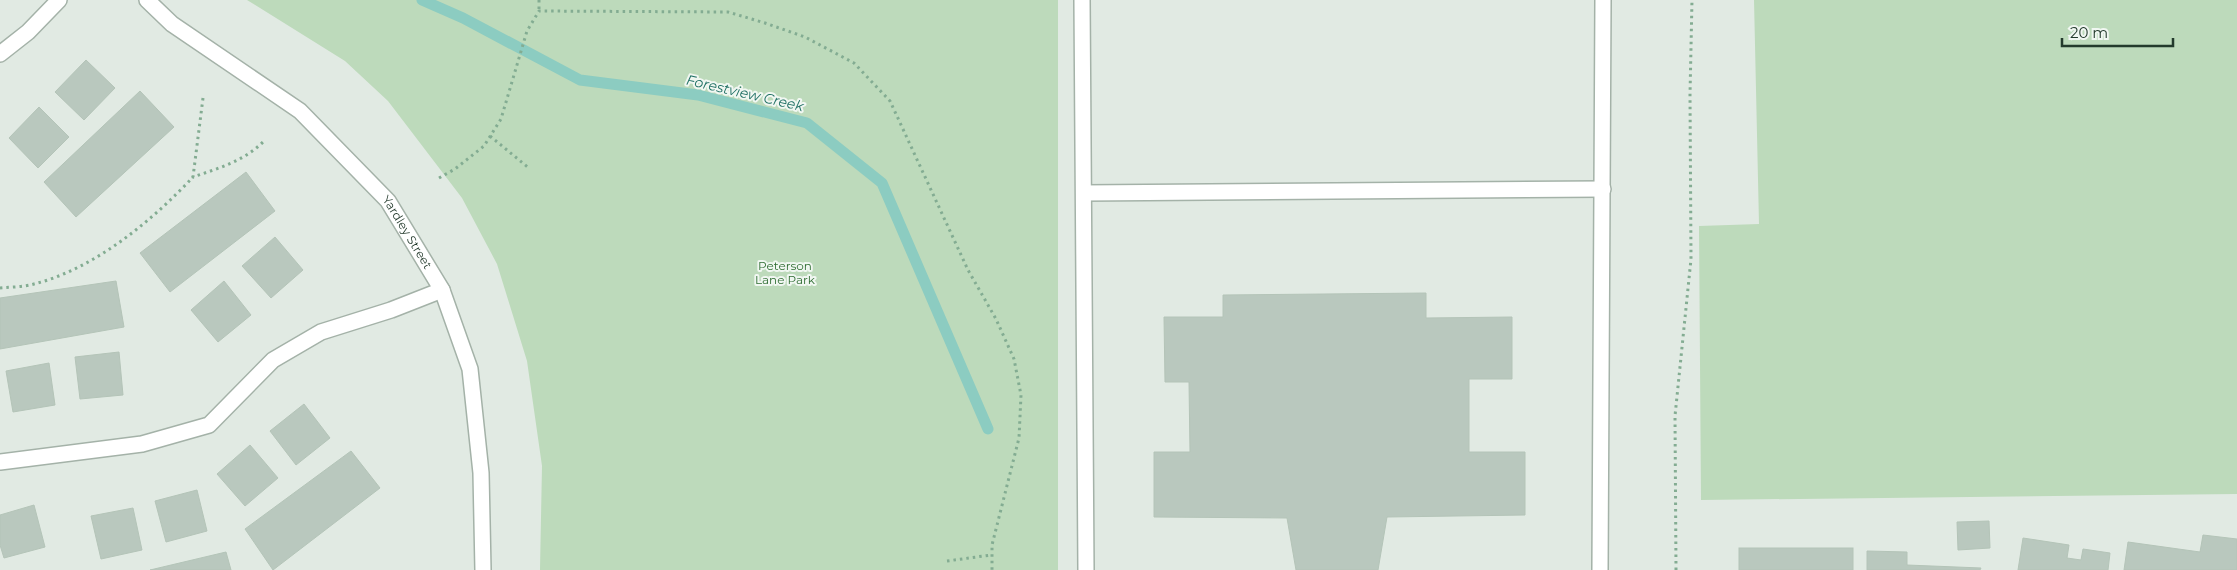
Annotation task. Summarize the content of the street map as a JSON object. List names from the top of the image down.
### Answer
{
  "streets": {
    "street": ["Yardley Street"]
  },
  "water": ["Forestview Creek"],
  "parks": ["Peterson Lane Park"],
  "scale_bar": "20 m"
}
